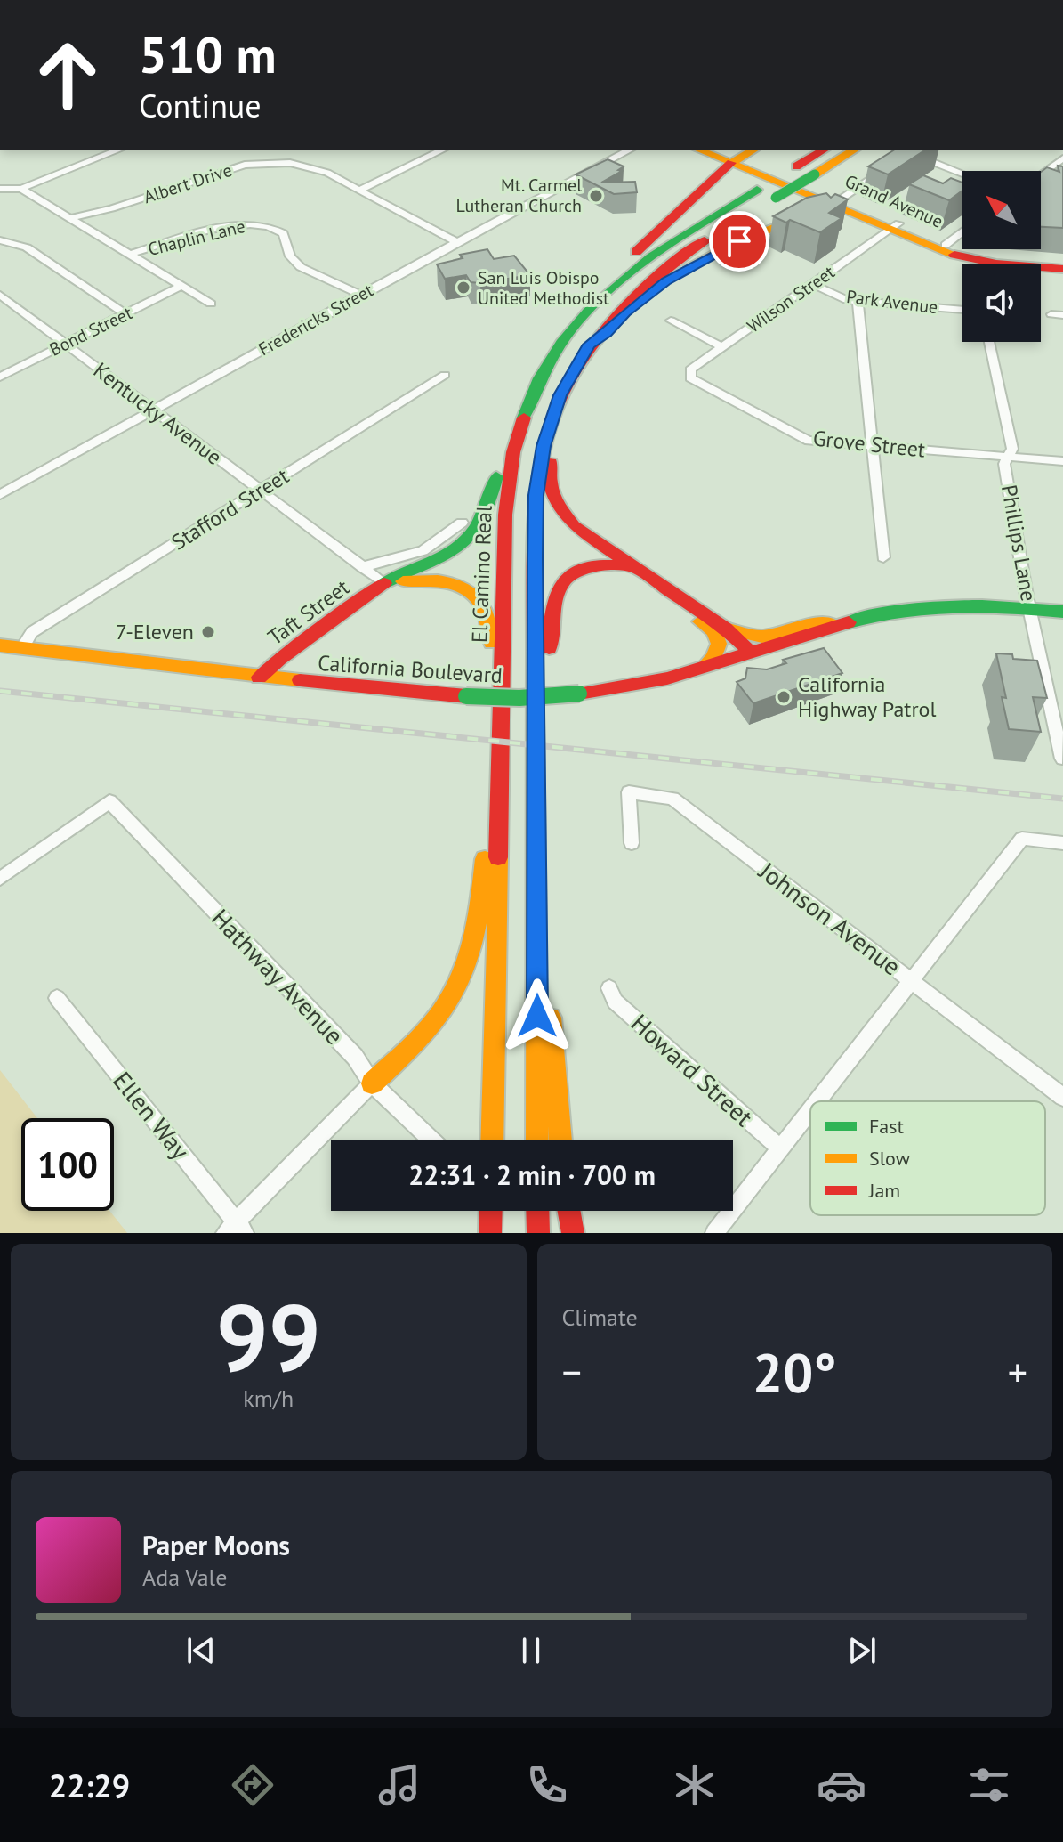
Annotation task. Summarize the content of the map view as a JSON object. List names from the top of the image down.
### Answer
{
  "streets": {
    "main road": [
      "Grand Avenue",
      "El Camino Real",
      "Taft Street",
      "California Boulevard"
    ],
    "street": [
      "Albert Drive",
      "Chaplin Lane",
      "Wilson Street",
      "Park Avenue",
      "Fredericks Street",
      "Bond Street",
      "Kentucky Avenue",
      "Grove Street",
      "Stafford Street",
      "Phillips Lane",
      "Johnson Avenue",
      "Hathway Avenue",
      "Howard Street",
      "Ellen Way"
    ]
  },
  "crossings": [
    ["Albert Drive", "Fredericks Street"],
    ["Grand Avenue", "Wilson Street"],
    ["Chaplin Lane", "Fredericks Street"],
    ["Wilson Street", "Park Avenue"],
    ["Wilson Street", "Grove Street"],
    ["Fredericks Street", "Kentucky Avenue"],
    ["Bond Street", "Kentucky Avenue"],
    ["Kentucky Avenue", "Stafford Street"],
    ["Kentucky Avenue", "Taft Street"],
    ["Grove Street", "Phillips Lane"],
    ["Stafford Street", "California Boulevard"],
    ["Phillips Lane", "California Boulevard"],
    ["El Camino Real", "Taft Street"],
    ["Taft Street", "California Boulevard"]
  ],
  "places": [
    "Mt. Carmel Lutheran Church",
    "San Luis Obispo United Methodist",
    "7-Eleven",
    "California Highway Patrol"
  ],
  "legend": ["Fast", "Slow", "Jam"],
  "north": "top left",
  "page": {
    "turn": ["510 m", "Continue"],
    "limit": "100",
    "trip": "22:31 · 2 min · 700 m",
    "tile": [
      ["99", "km/h"],
      "Climate"
    ],
    "heat": ["−", "20°", "+"],
    "song": ["Paper Moons", "Ada Vale"],
    "tabs": "22:29"
  }
}
